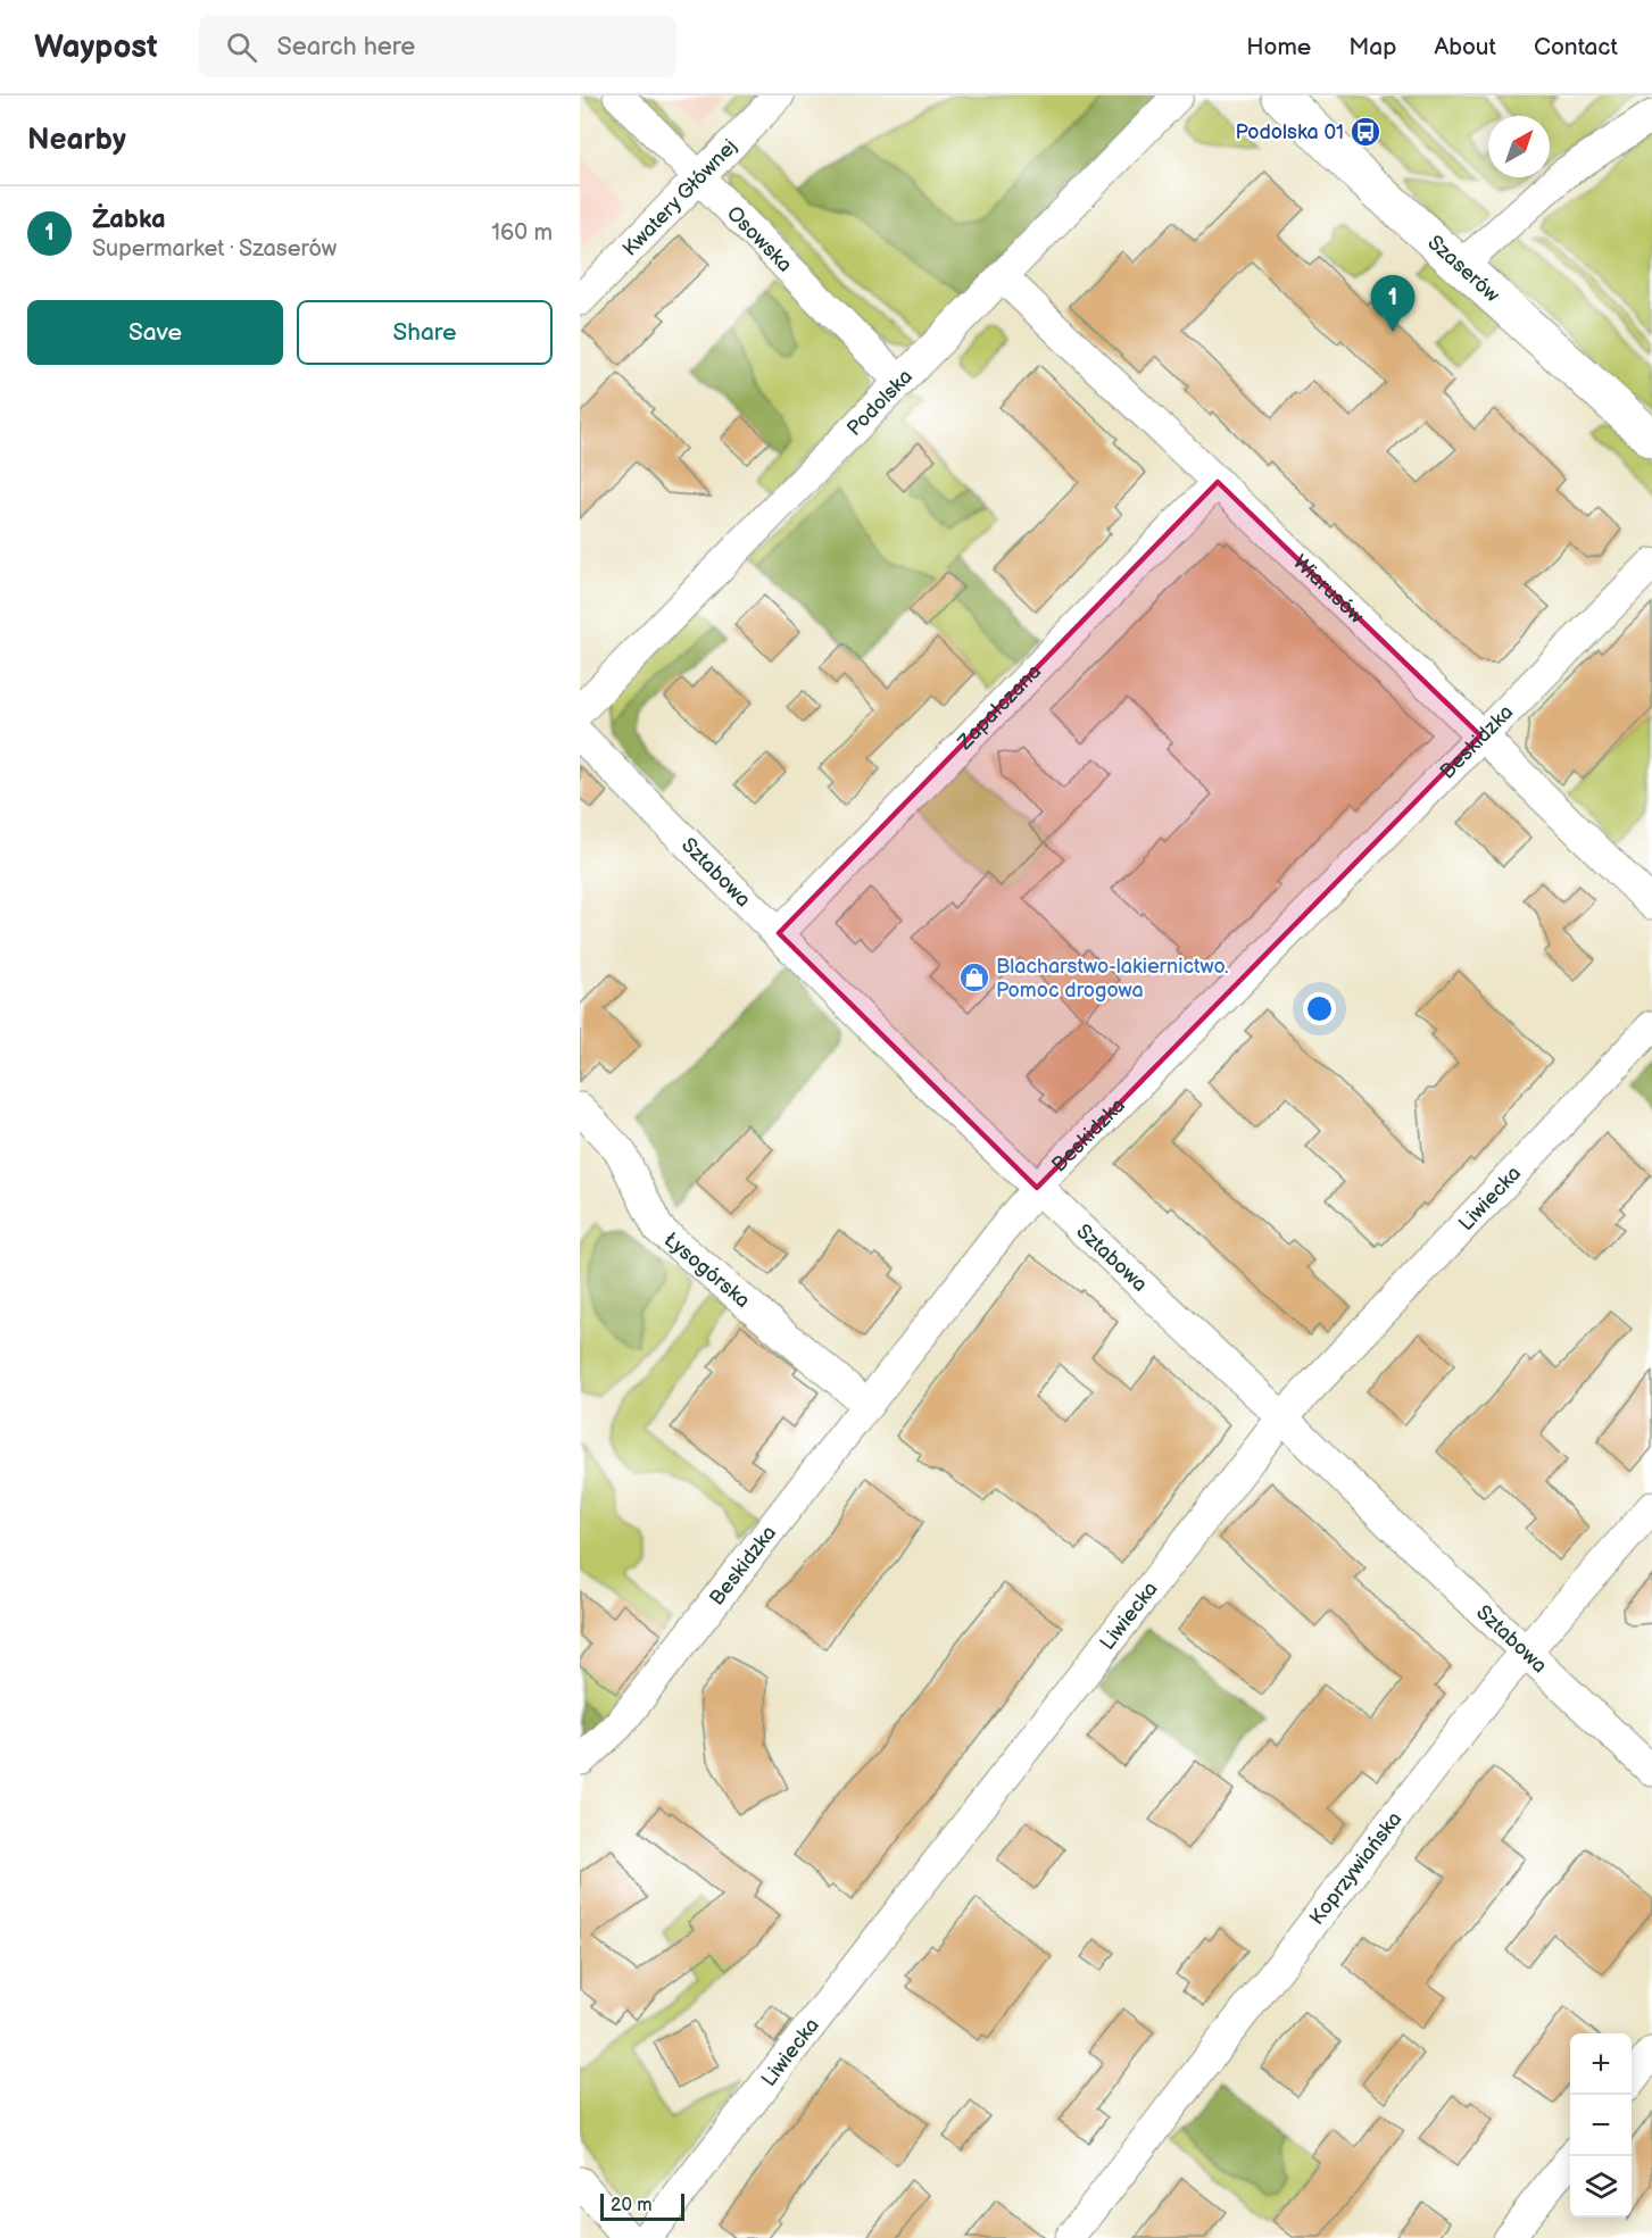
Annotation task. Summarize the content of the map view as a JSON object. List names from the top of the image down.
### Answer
{
  "streets": {
    "street": [
      "Kwatery Głównej",
      "Osowska",
      "Szaserów",
      "Podolska",
      "Wiarusów",
      "Zapałczana",
      "Beskidzka",
      "Sztabowa",
      "Liwiecka",
      "Łysogórska",
      "Koprzywiańska"
    ]
  },
  "crossings": [
    ["Kwatery Głównej", "Osowska"],
    ["Osowska", "Podolska"],
    ["Podolska", "Wiarusów"],
    ["Wiarusów", "Zapałczana"],
    ["Wiarusów", "Beskidzka"],
    ["Zapałczana", "Sztabowa"],
    ["Beskidzka", "Sztabowa"],
    ["Beskidzka", "Łysogórska"],
    ["Sztabowa", "Liwiecka"],
    ["Sztabowa", "Koprzywiańska"]
  ],
  "places": {
    "bus stop": ["Podolska 01"],
    "shop": ["Blacharstwo-lakiernictwo. Pomoc drogowa"]
  },
  "scale_bar": "20 m",
  "north": "top right",
  "page": {
    "header": "Waypost",
    "search": "Search here",
    "nav": [
      "Home",
      "Map",
      "About",
      "Contact"
    ],
    "heading": "Nearby",
    "list": [
      {
        "mark": "1",
        "name": "Żabka",
        "note": "Supermarket · Szaserów",
        "value": "160 m"
      }
    ],
    "pins": "1",
    "buttons": ["Save", "Share"],
    "map_buttons": ["+", "−"],
    "scale": "20 m"
  }
}
